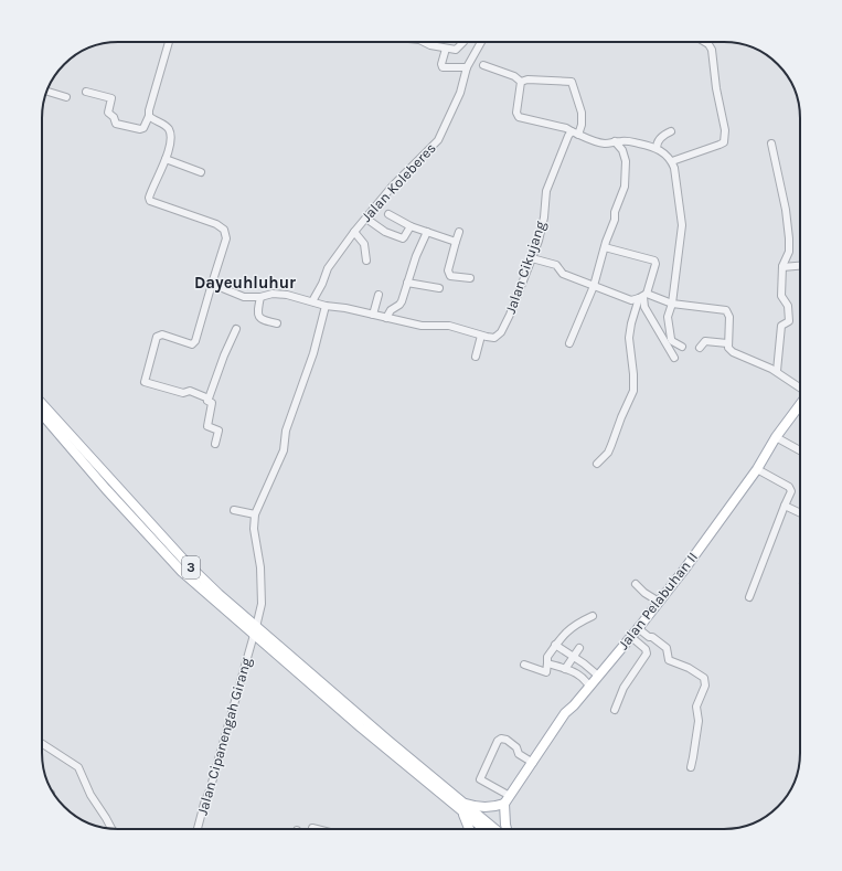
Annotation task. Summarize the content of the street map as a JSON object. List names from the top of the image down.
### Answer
{
  "streets": {
    "main road": ["3", "Jalan Pelabuhan II"],
    "street": ["Jalan Koleberes", "Jalan Cikujang", "Jalan Cipanengah Girang"]
  },
  "crossings": [
    ["Jalan Koleberes", "Jalan Cikujang"],
    ["Jalan Cikujang", "Jalan Cipanengah Girang"],
    ["3", "Jalan Cipanengah Girang"]
  ],
  "districts": ["Dayeuhluhur"]
}
